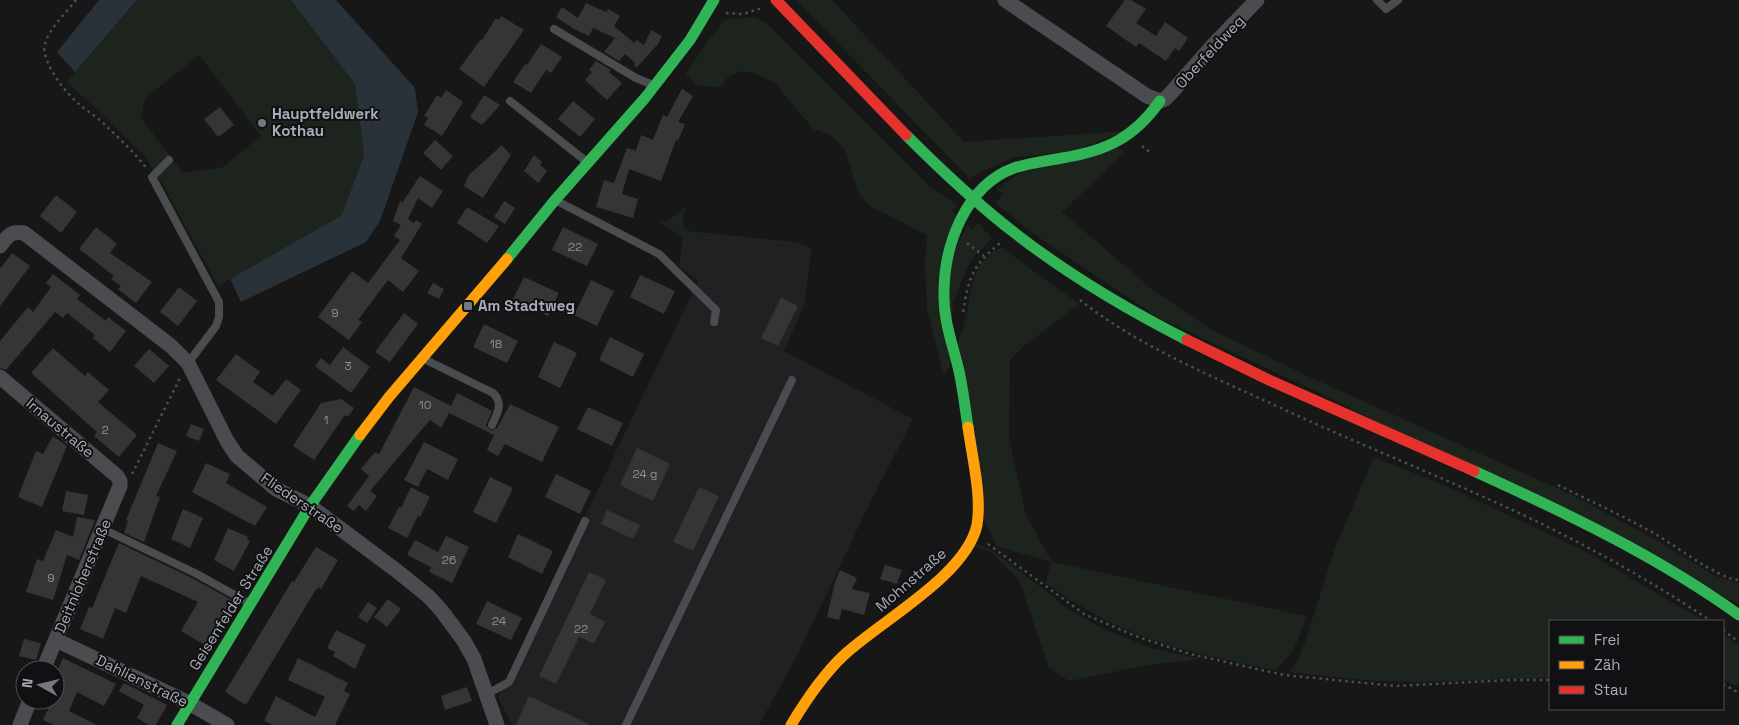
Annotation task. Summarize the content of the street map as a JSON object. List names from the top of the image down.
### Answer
{
  "streets": {
    "street": [
      "Oberfeldweg",
      "Irnaustraße",
      "Fliederstraße",
      "Deitnloherstraße",
      "Mohnstraße",
      "Geisenfelder Straße",
      "Dahlienstraße"
    ]
  },
  "crossings": [
    ["Oberfeldweg", "Mohnstraße"],
    ["Irnaustraße", "Deitnloherstraße"],
    ["Fliederstraße", "Geisenfelder Straße"],
    ["Deitnloherstraße", "Dahlienstraße"],
    ["Geisenfelder Straße", "Dahlienstraße"]
  ],
  "places": {
    "other": ["Hauptfeldwerk Kothau"],
    "transit": ["Am Stadtweg"]
  },
  "house_numbers": [
    "22",
    "9",
    "18",
    "3",
    "10",
    "1",
    "2",
    "24 g",
    "26",
    "9",
    "24",
    "22"
  ],
  "legend": ["Frei", "Zäh", "Stau"],
  "north": "left"
}
